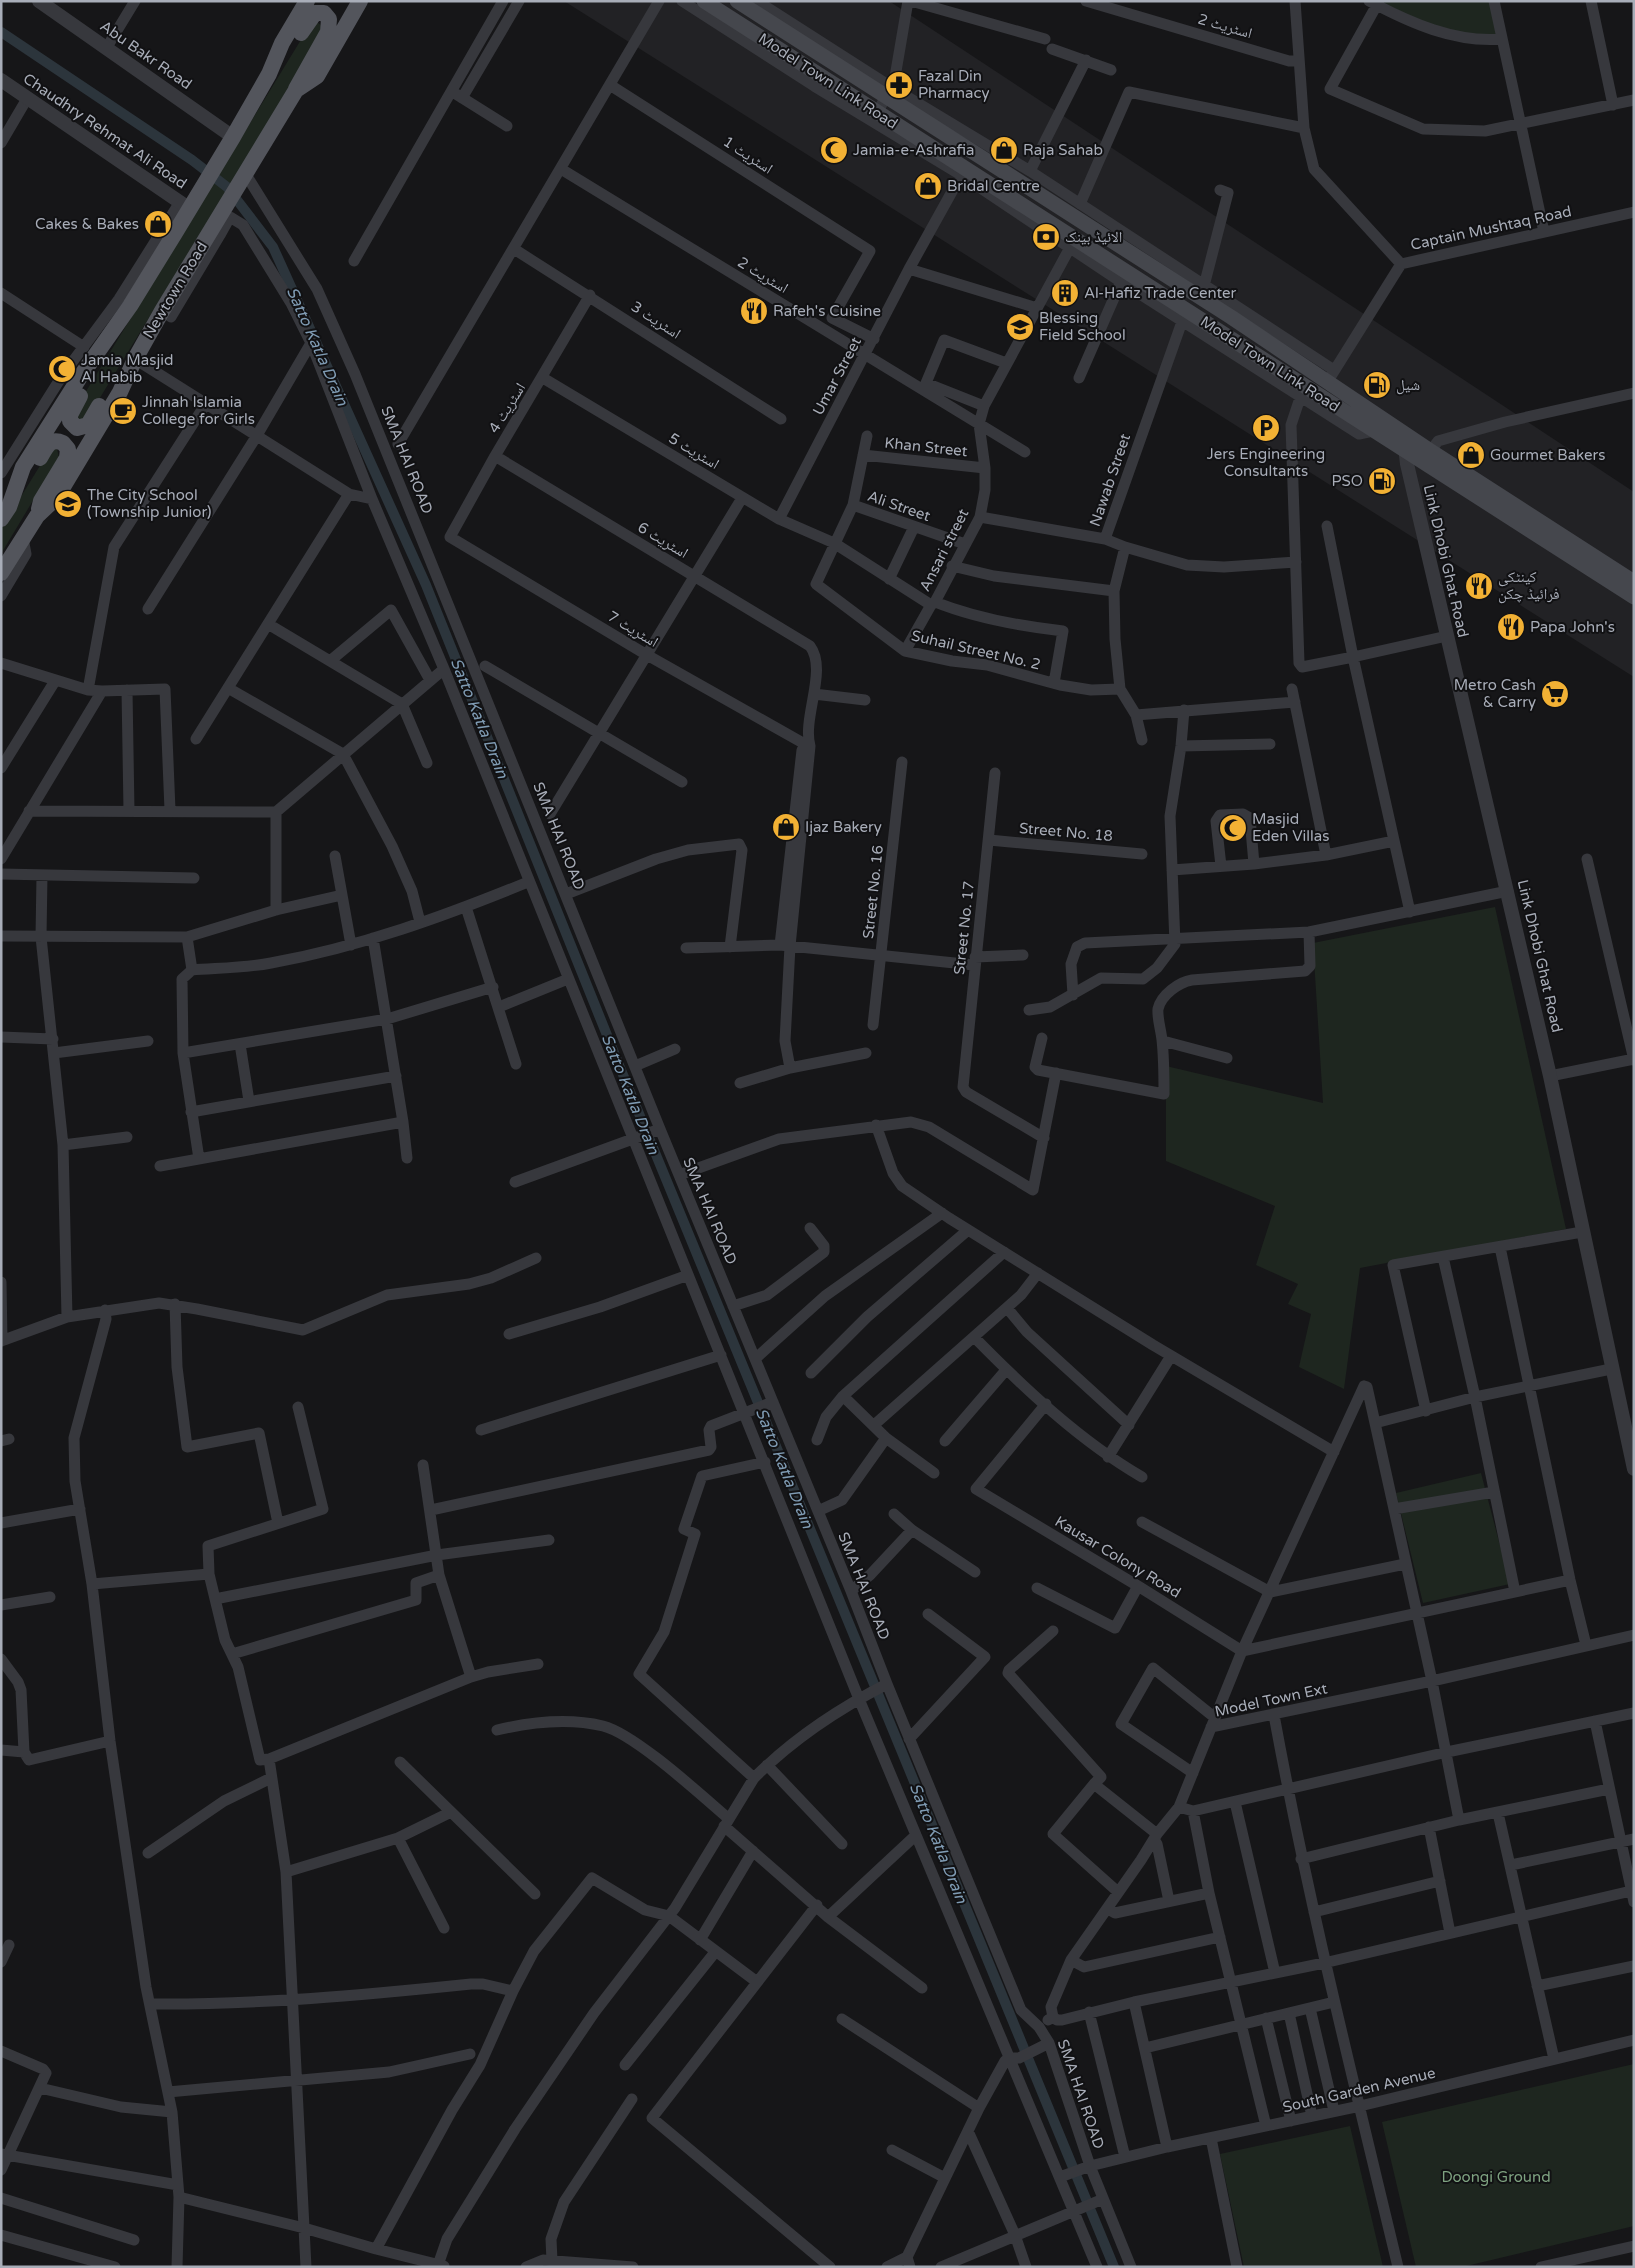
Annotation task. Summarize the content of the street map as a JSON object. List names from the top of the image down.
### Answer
{
  "streets": {
    "main road": ["Model Town Link Road", "Newtown Road"],
    "street": [
      "اسٹریٹ 2",
      "Abu Bakr Road",
      "Chaudhry Rehmat Ali Road",
      "اسٹریٹ 1",
      "Captain Mushtaq Road",
      "اسٹریٹ 3",
      "Umar Street",
      "اسٹریٹ 4",
      "Khan Street",
      "اسٹریٹ 5",
      "SMA HAI ROAD",
      "Nawab Street",
      "Ali Street",
      "اسٹریٹ 6",
      "Ansari street",
      "Link Dhobi Ghat Road",
      "اسٹریٹ 7",
      "Suhail Street No. 2",
      "Street No. 18",
      "Street No. 16",
      "Street No. 17",
      "Kausar Colony Road",
      "Model Town Ext",
      "South Garden Avenue"
    ]
  },
  "crossings": [
    ["اسٹریٹ 2", "Umar Street"],
    ["اسٹریٹ 2", "Ansari street"],
    ["Abu Bakr Road", "Newtown Road"],
    ["Model Town Link Road", "Captain Mushtaq Road"],
    ["Model Town Link Road", "Umar Street"],
    ["Model Town Link Road", "Nawab Street"],
    ["Model Town Link Road", "Ansari street"],
    ["Model Town Link Road", "Link Dhobi Ghat Road"],
    ["Chaudhry Rehmat Ali Road", "Newtown Road"],
    ["اسٹریٹ 1", "Umar Street"],
    ["Newtown Road", "SMA HAI ROAD"],
    ["اسٹریٹ 3", "اسٹریٹ 4"],
    ["Umar Street", "اسٹریٹ 5"],
    ["اسٹریٹ 4", "اسٹریٹ 5"],
    ["اسٹریٹ 4", "اسٹریٹ 6"],
    ["اسٹریٹ 4", "اسٹریٹ 7"],
    ["Khan Street", "Ansari street"],
    ["اسٹریٹ 5", "Ansari street"],
    ["اسٹریٹ 5", "Suhail Street No. 2"],
    ["SMA HAI ROAD", "South Garden Avenue"],
    ["Nawab Street", "Ansari street"],
    ["Ali Street", "Ansari street"],
    ["Ansari street", "Suhail Street No. 2"],
    ["Street No. 18", "Street No. 17"]
  ],
  "water": ["Satto Katla Drain"],
  "parks": ["Doongi Ground"],
  "places": {
    "pharmacy": ["Fazal Din Pharmacy"],
    "mosque": ["Jamia-e-Ashrafia", "Jamia Masjid Al Habib", "Masjid Eden Villas"],
    "shop": [
      "Raja Sahab",
      "Bridal Centre",
      "Cakes & Bakes",
      "Gourmet Bakers",
      "Ijaz Bakery"
    ],
    "bank": ["الائیڈ بینک"],
    "building": ["Al-Hafiz Trade Center"],
    "restaurant": ["Rafeh's Cuisine", "کینٹکی فرائیڈ چکن", "Papa John's"],
    "school or university": ["Blessing Field School", "The City School (Township Junior)"],
    "fuel station": ["شیل", "PSO"],
    "cafe": ["Jinnah Islamia College for Girls"],
    "parking": ["Jers Engineering Consultants"],
    "supermarket": ["Metro Cash & Carry"]
  }
}
